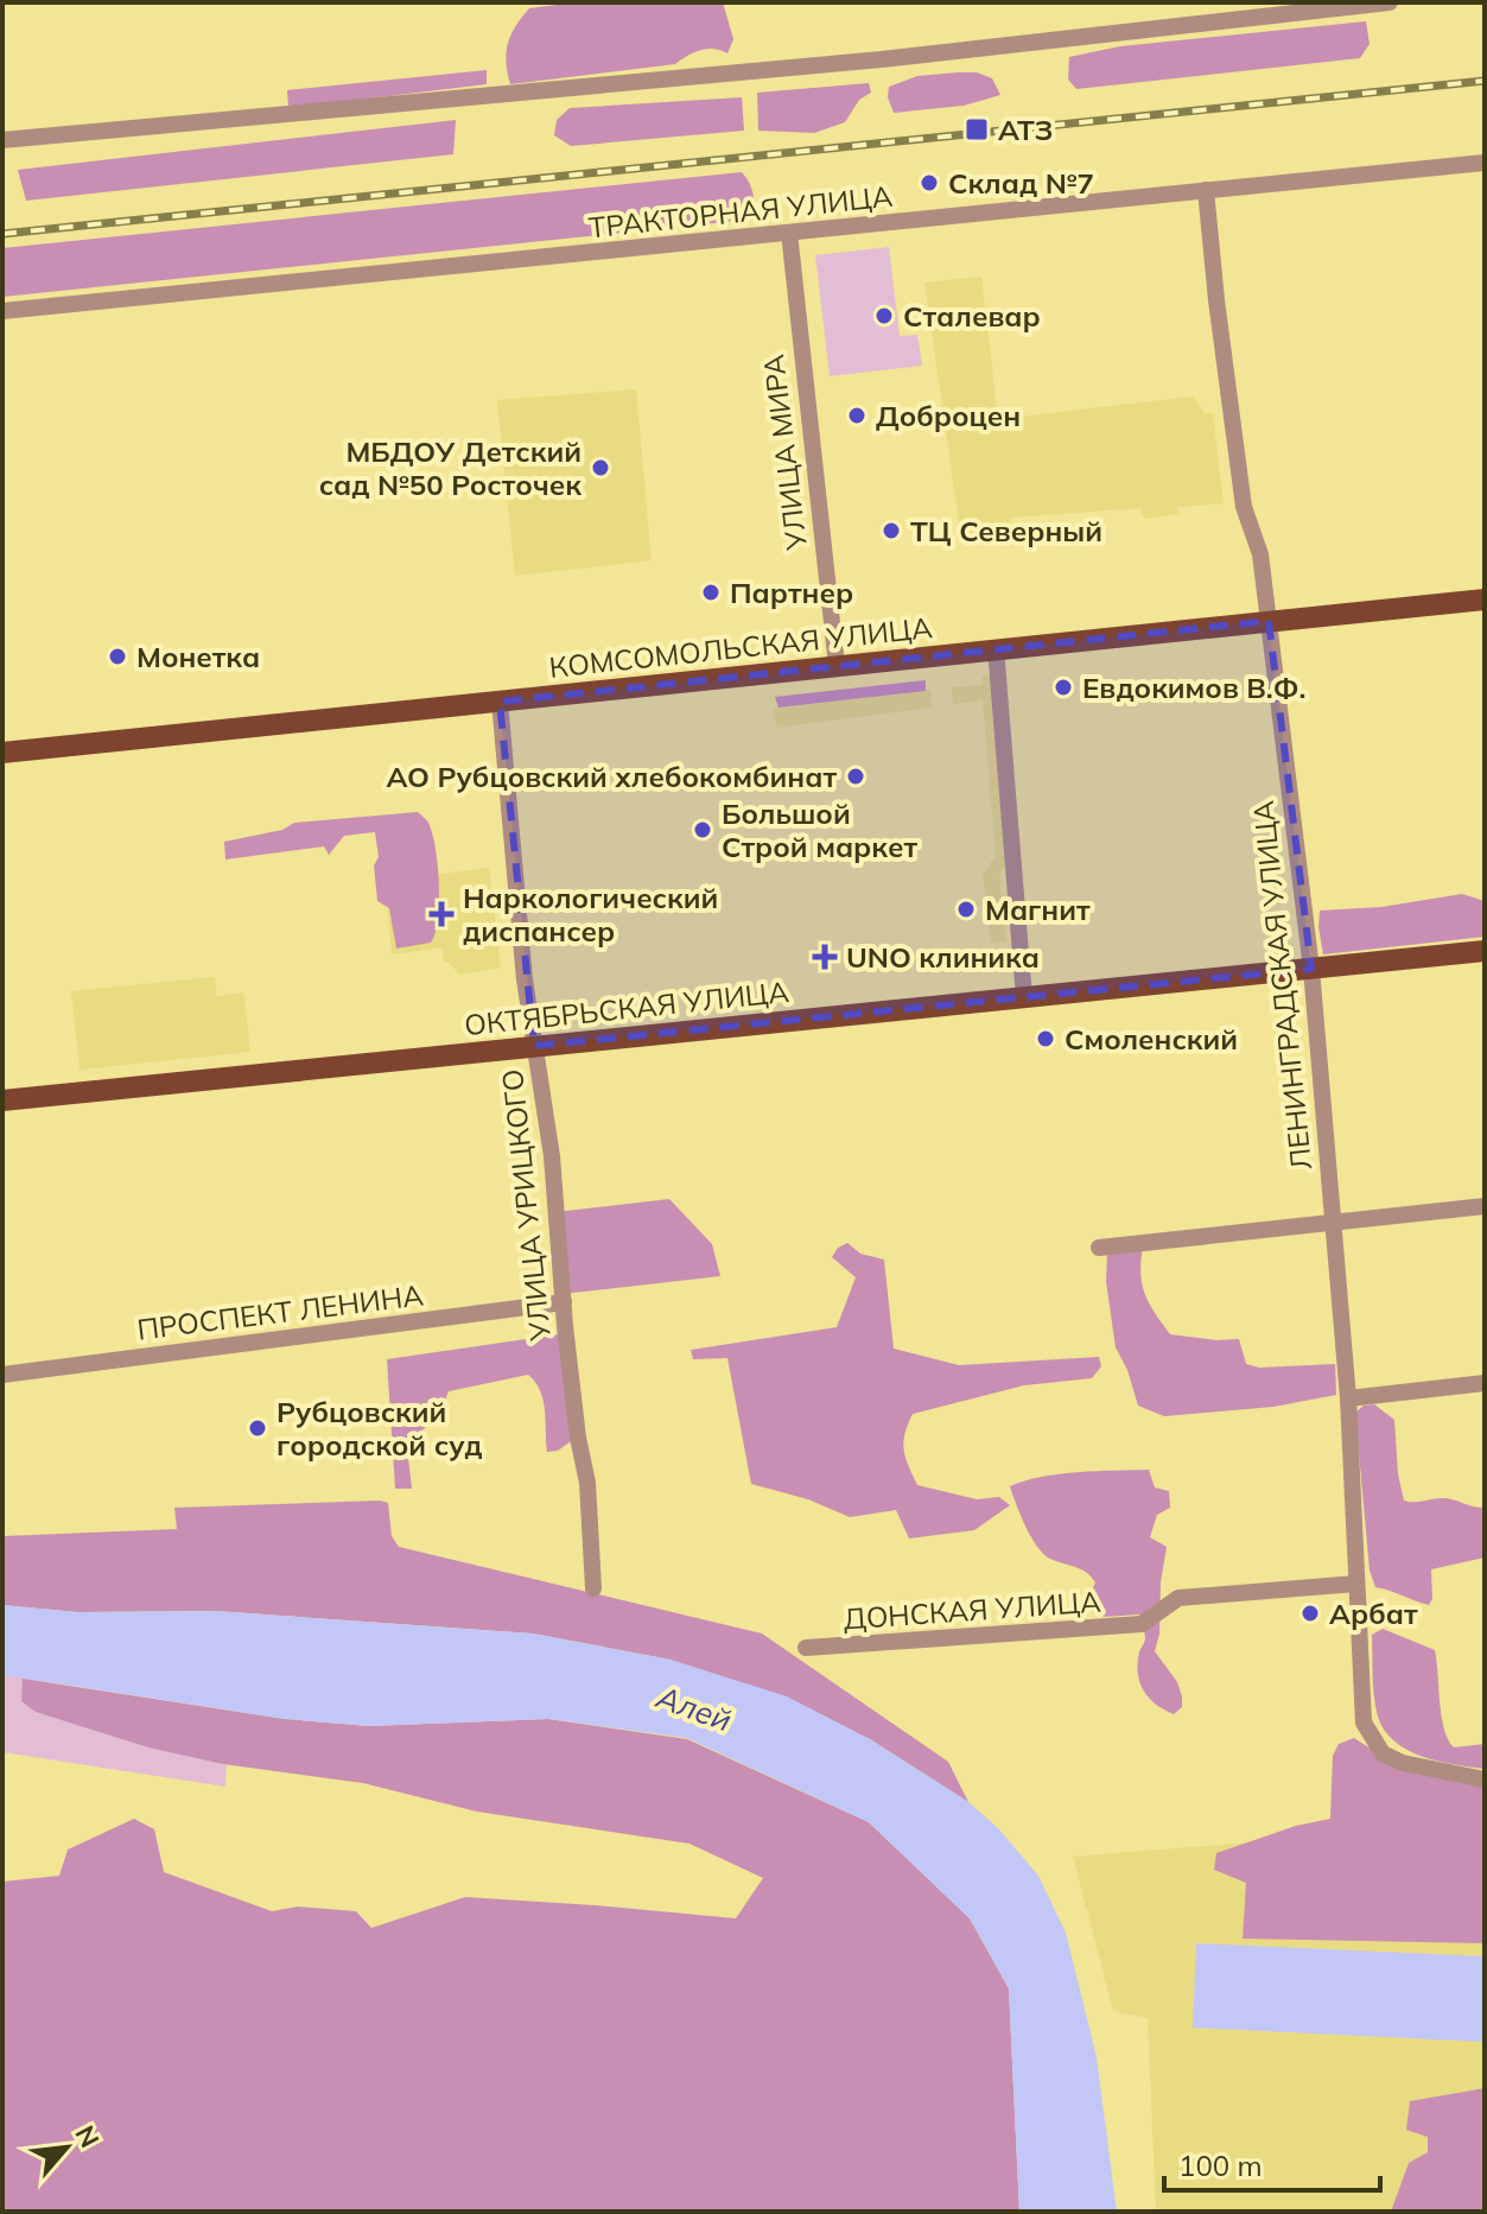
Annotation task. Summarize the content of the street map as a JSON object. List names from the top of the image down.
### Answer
{
  "streets": {
    "main road": ["КОМСОМОЛЬСКАЯ УЛИЦА", "ОКТЯБРЬСКАЯ УЛИЦА"],
    "street": [
      "ТРАКТОРНАЯ УЛИЦА",
      "УЛИЦА МИРА",
      "ЛЕНИНГРАДСКАЯ УЛИЦА",
      "УЛИЦА УРИЦКОГО",
      "ПРОСПЕКТ ЛЕНИНА",
      "ДОНСКАЯ УЛИЦА"
    ]
  },
  "crossings": [
    ["ТРАКТОРНАЯ УЛИЦА", "УЛИЦА МИРА"],
    ["ТРАКТОРНАЯ УЛИЦА", "ЛЕНИНГРАДСКАЯ УЛИЦА"],
    ["УЛИЦА МИРА", "КОМСОМОЛЬСКАЯ УЛИЦА"],
    ["КОМСОМОЛЬСКАЯ УЛИЦА", "ЛЕНИНГРАДСКАЯ УЛИЦА"],
    ["КОМСОМОЛЬСКАЯ УЛИЦА", "УЛИЦА УРИЦКОГО"],
    ["ЛЕНИНГРАДСКАЯ УЛИЦА", "ОКТЯБРЬСКАЯ УЛИЦА"],
    ["ЛЕНИНГРАДСКАЯ УЛИЦА", "ДОНСКАЯ УЛИЦА"],
    ["ОКТЯБРЬСКАЯ УЛИЦА", "УЛИЦА УРИЦКОГО"],
    ["УЛИЦА УРИЦКОГО", "ПРОСПЕКТ ЛЕНИНА"]
  ],
  "water": ["Алей"],
  "places": {
    "transit": ["АТЗ"],
    "other": [
      "Склад №7",
      "Сталевар",
      "Доброцен",
      "МБДОУ Детский сад №50 Росточек",
      "ТЦ Северный",
      "Партнер",
      "Монетка",
      "Евдокимов В.Ф.",
      "АО Рубцовский хлебокомбинат",
      "Большой Строй маркет",
      "Магнит",
      "Смоленский",
      "Рубцовский городской суд",
      "Арбат"
    ],
    "health": ["Наркологический диспансер", "UNO клиника"]
  },
  "scale_bar": "100 m",
  "north": "top right"
}
